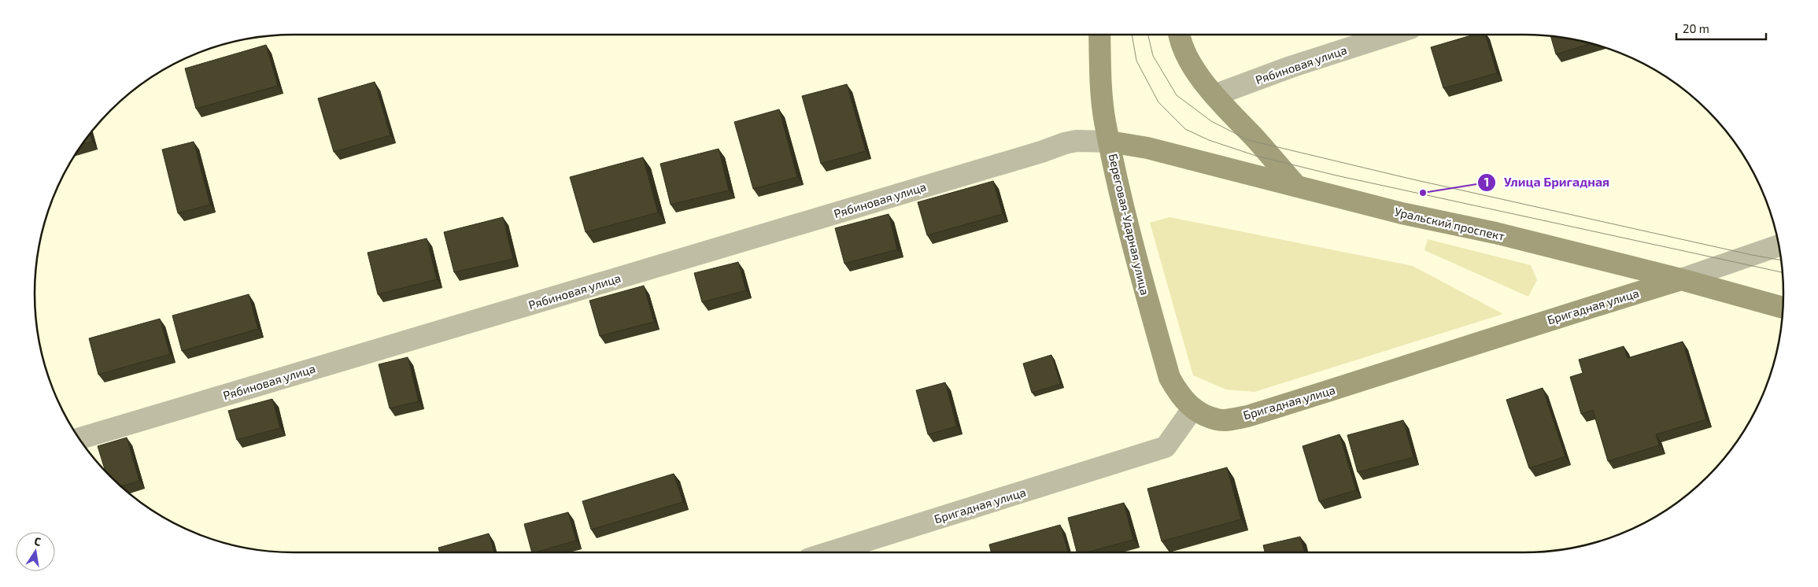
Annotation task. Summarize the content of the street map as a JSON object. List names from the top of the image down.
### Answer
{
  "streets": {
    "main road": ["Уральский проспект", "Береговая-Ударная улица", "Бригадная улица"],
    "street": ["Рябиновая улица"]
  },
  "crossings": [
    ["Рябиновая улица", "Уральский проспект"],
    ["Рябиновая улица", "Береговая-Ударная улица"],
    ["Уральский проспект", "Береговая-Ударная улица"],
    ["Уральский проспект", "Бригадная улица"],
    ["Береговая-Ударная улица", "Бригадная улица"]
  ],
  "places": ["Улица Бригадная"],
  "scale_bar": "20 m",
  "north": "top"
}
